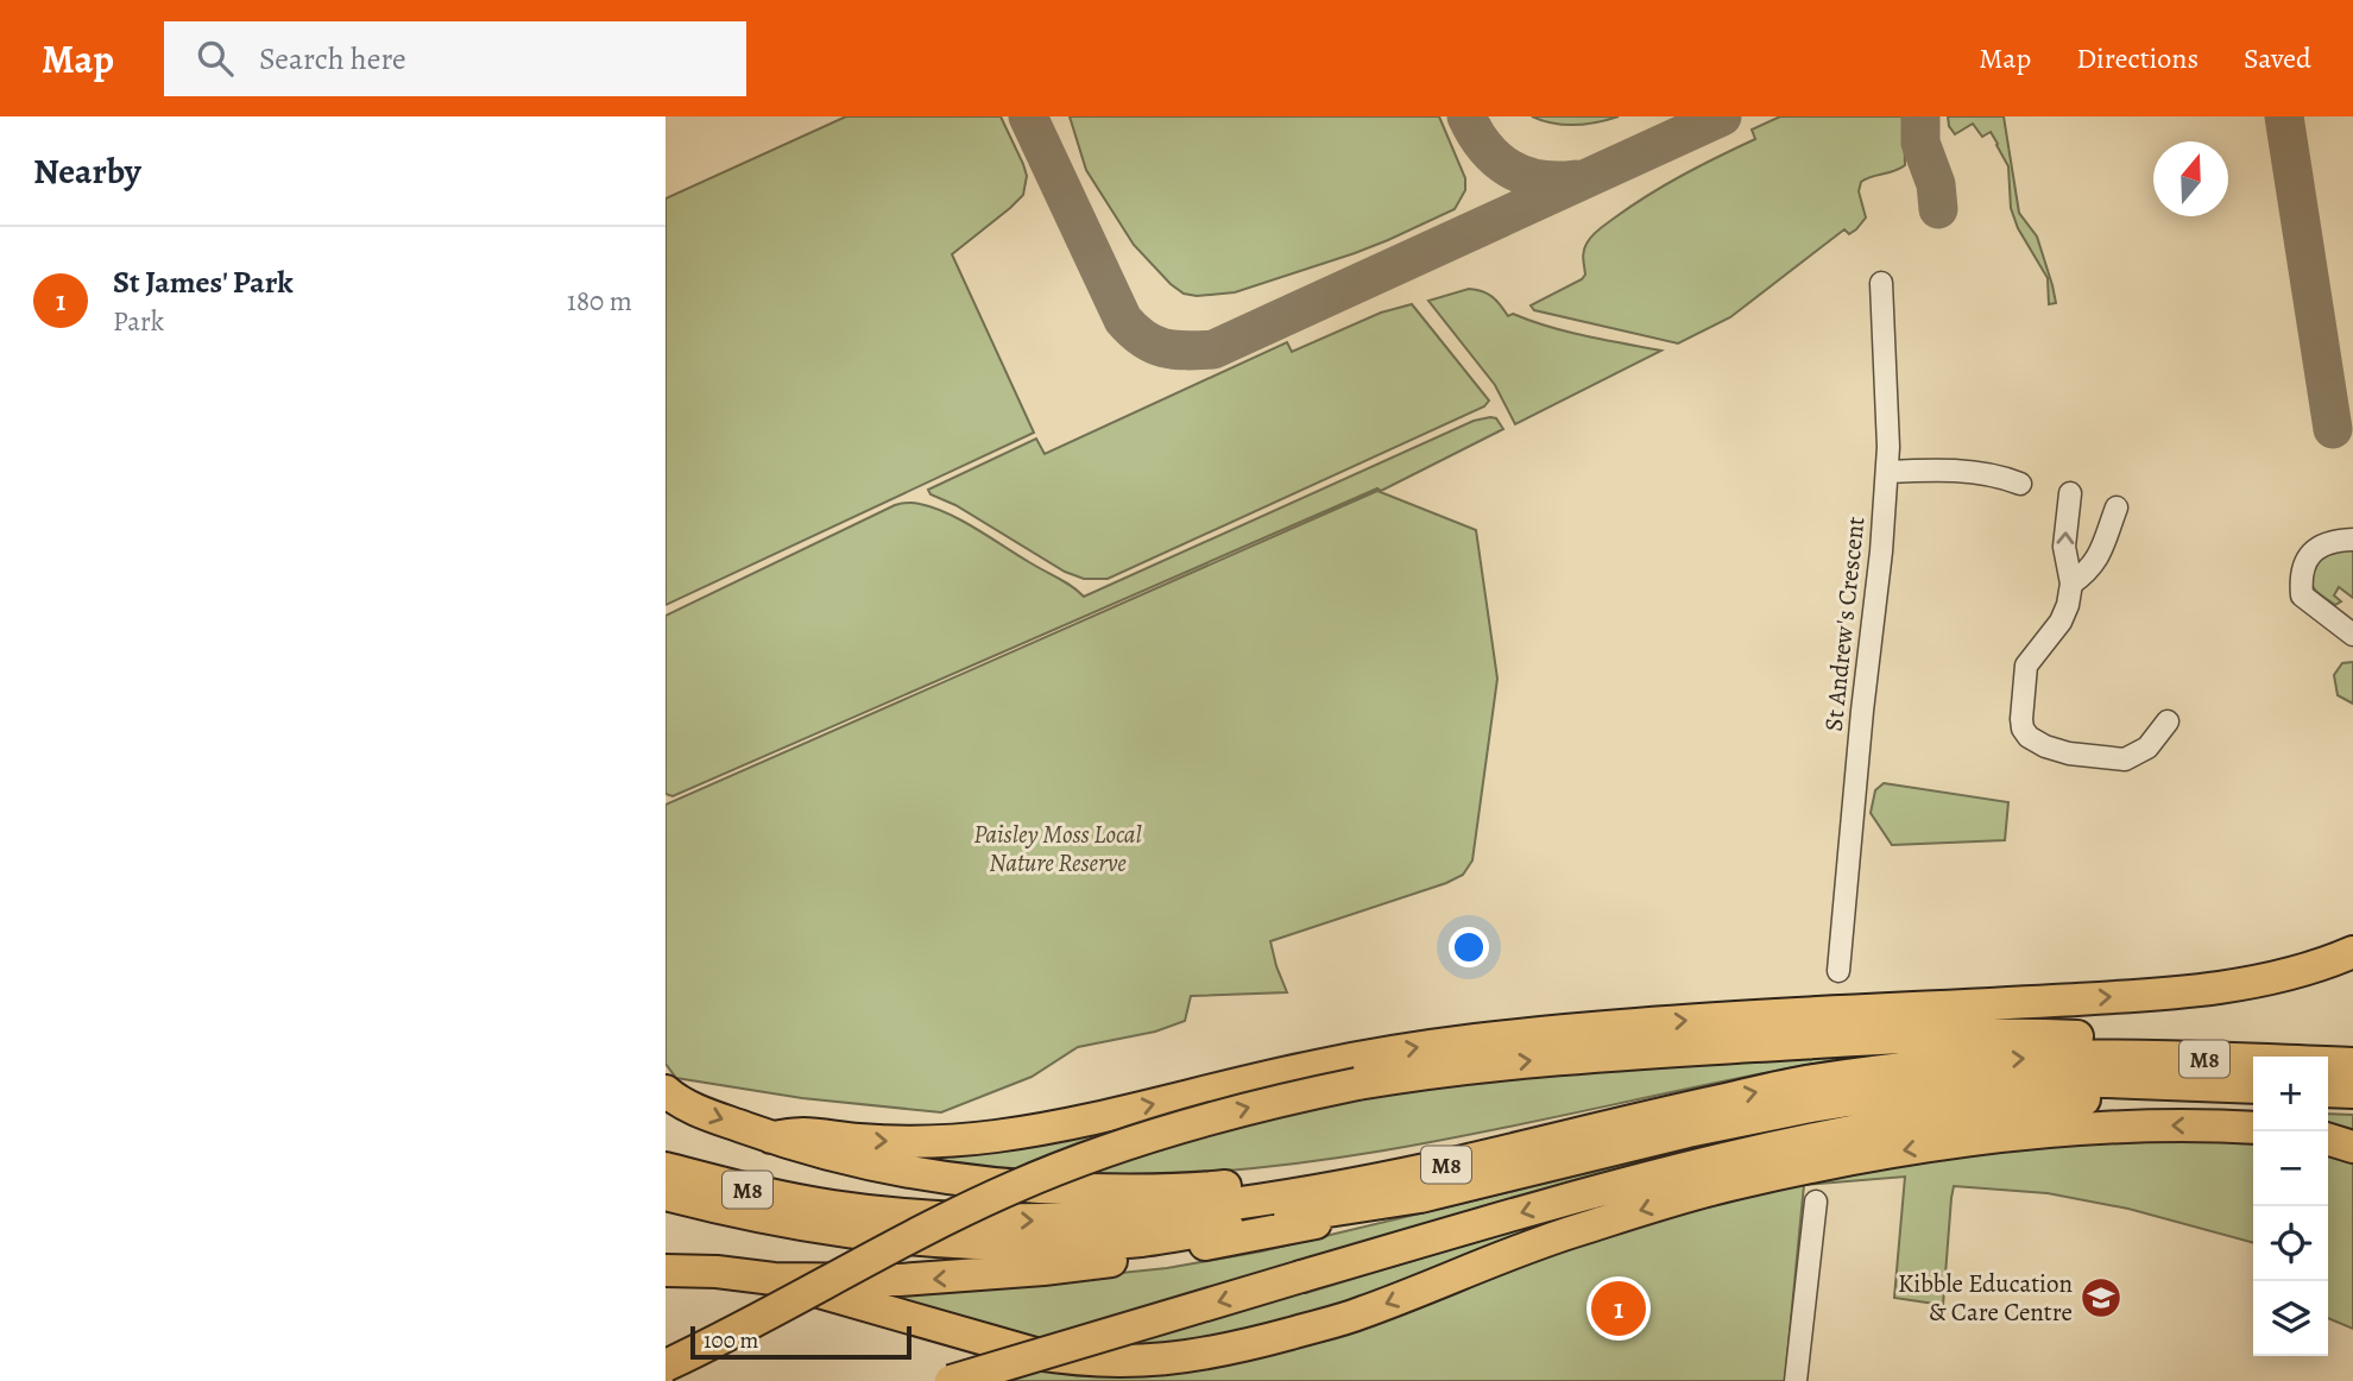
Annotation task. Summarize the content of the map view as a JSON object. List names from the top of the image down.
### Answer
{
  "streets": {
    "highway": ["M8"],
    "street": ["St Andrew's Crescent"]
  },
  "parks": ["Paisley Moss Local Nature Reserve"],
  "places": {
    "school or university": ["Kibble Education & Care Centre"]
  },
  "scale_bar": "100 m",
  "north": "top",
  "page": {
    "header": "Map",
    "search": "Search here",
    "nav": ["Map", "Directions", "Saved"],
    "heading": "Nearby",
    "list": [
      {
        "mark": "1",
        "name": "St James' Park",
        "note": "Park",
        "value": "180 m"
      }
    ],
    "map_buttons": ["+", "−"],
    "pins": "1",
    "scale": "100 m"
  }
}
